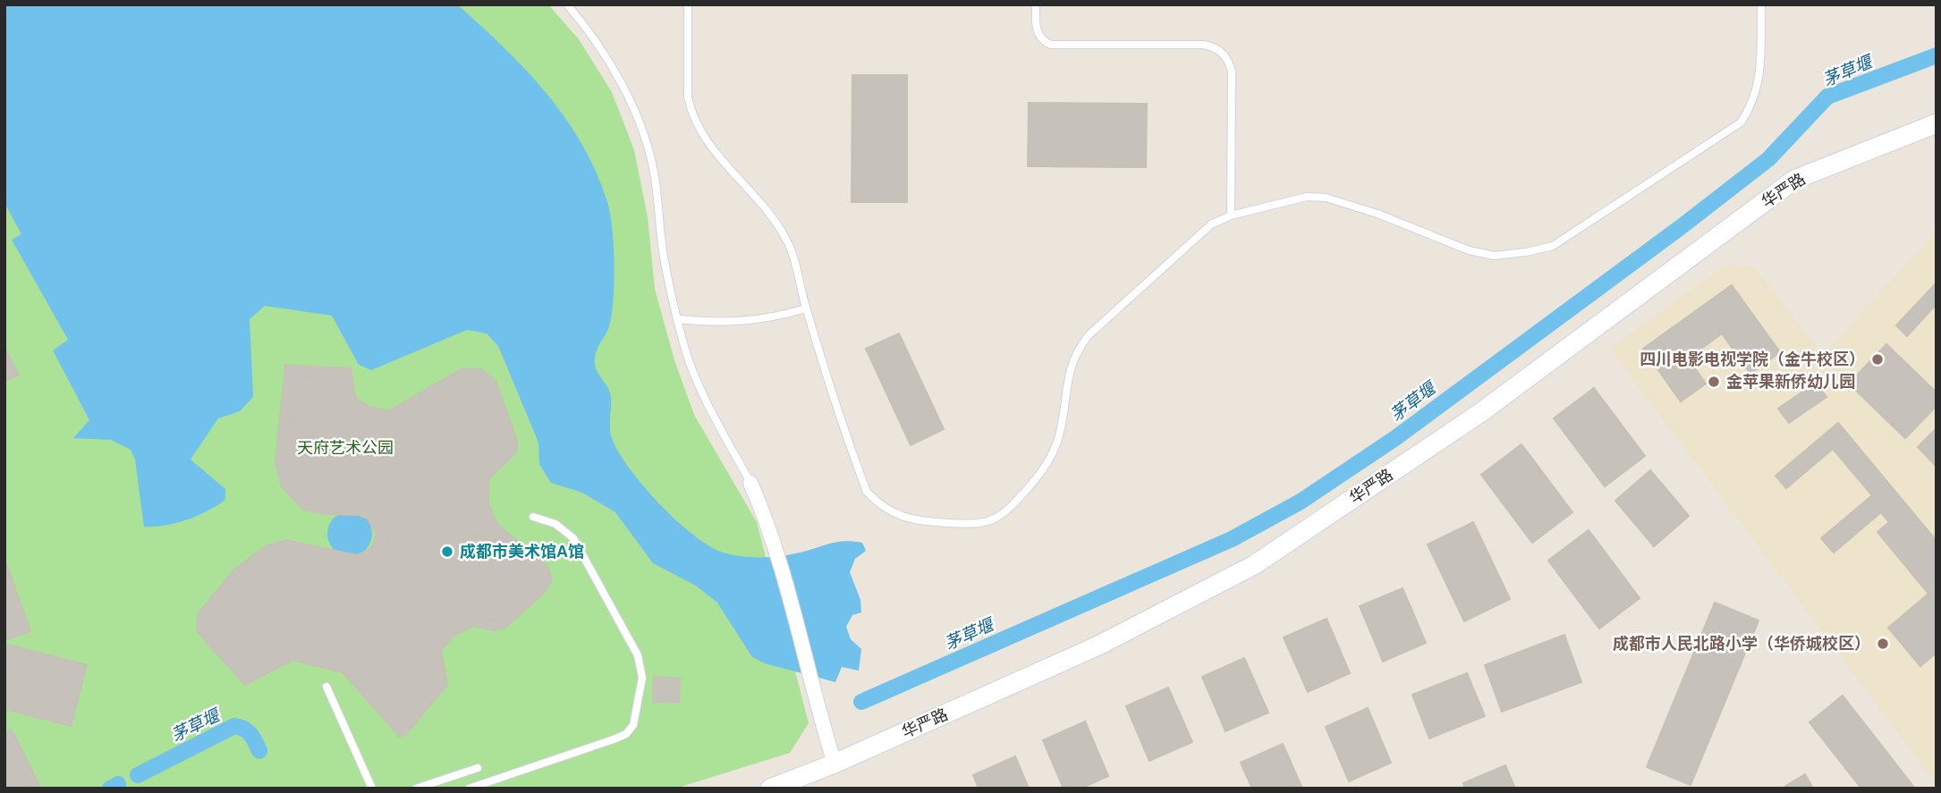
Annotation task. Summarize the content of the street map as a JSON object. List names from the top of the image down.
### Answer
{
  "streets": {
    "street": ["华严路"]
  },
  "water": ["茅草堰"],
  "parks": ["天府艺术公园"],
  "places": [
    "四川电影电视学院（金牛校区）",
    "金苹果新侨幼儿园",
    "成都市美术馆A馆",
    "成都市人民北路小学（华侨城校区）"
  ]
}
